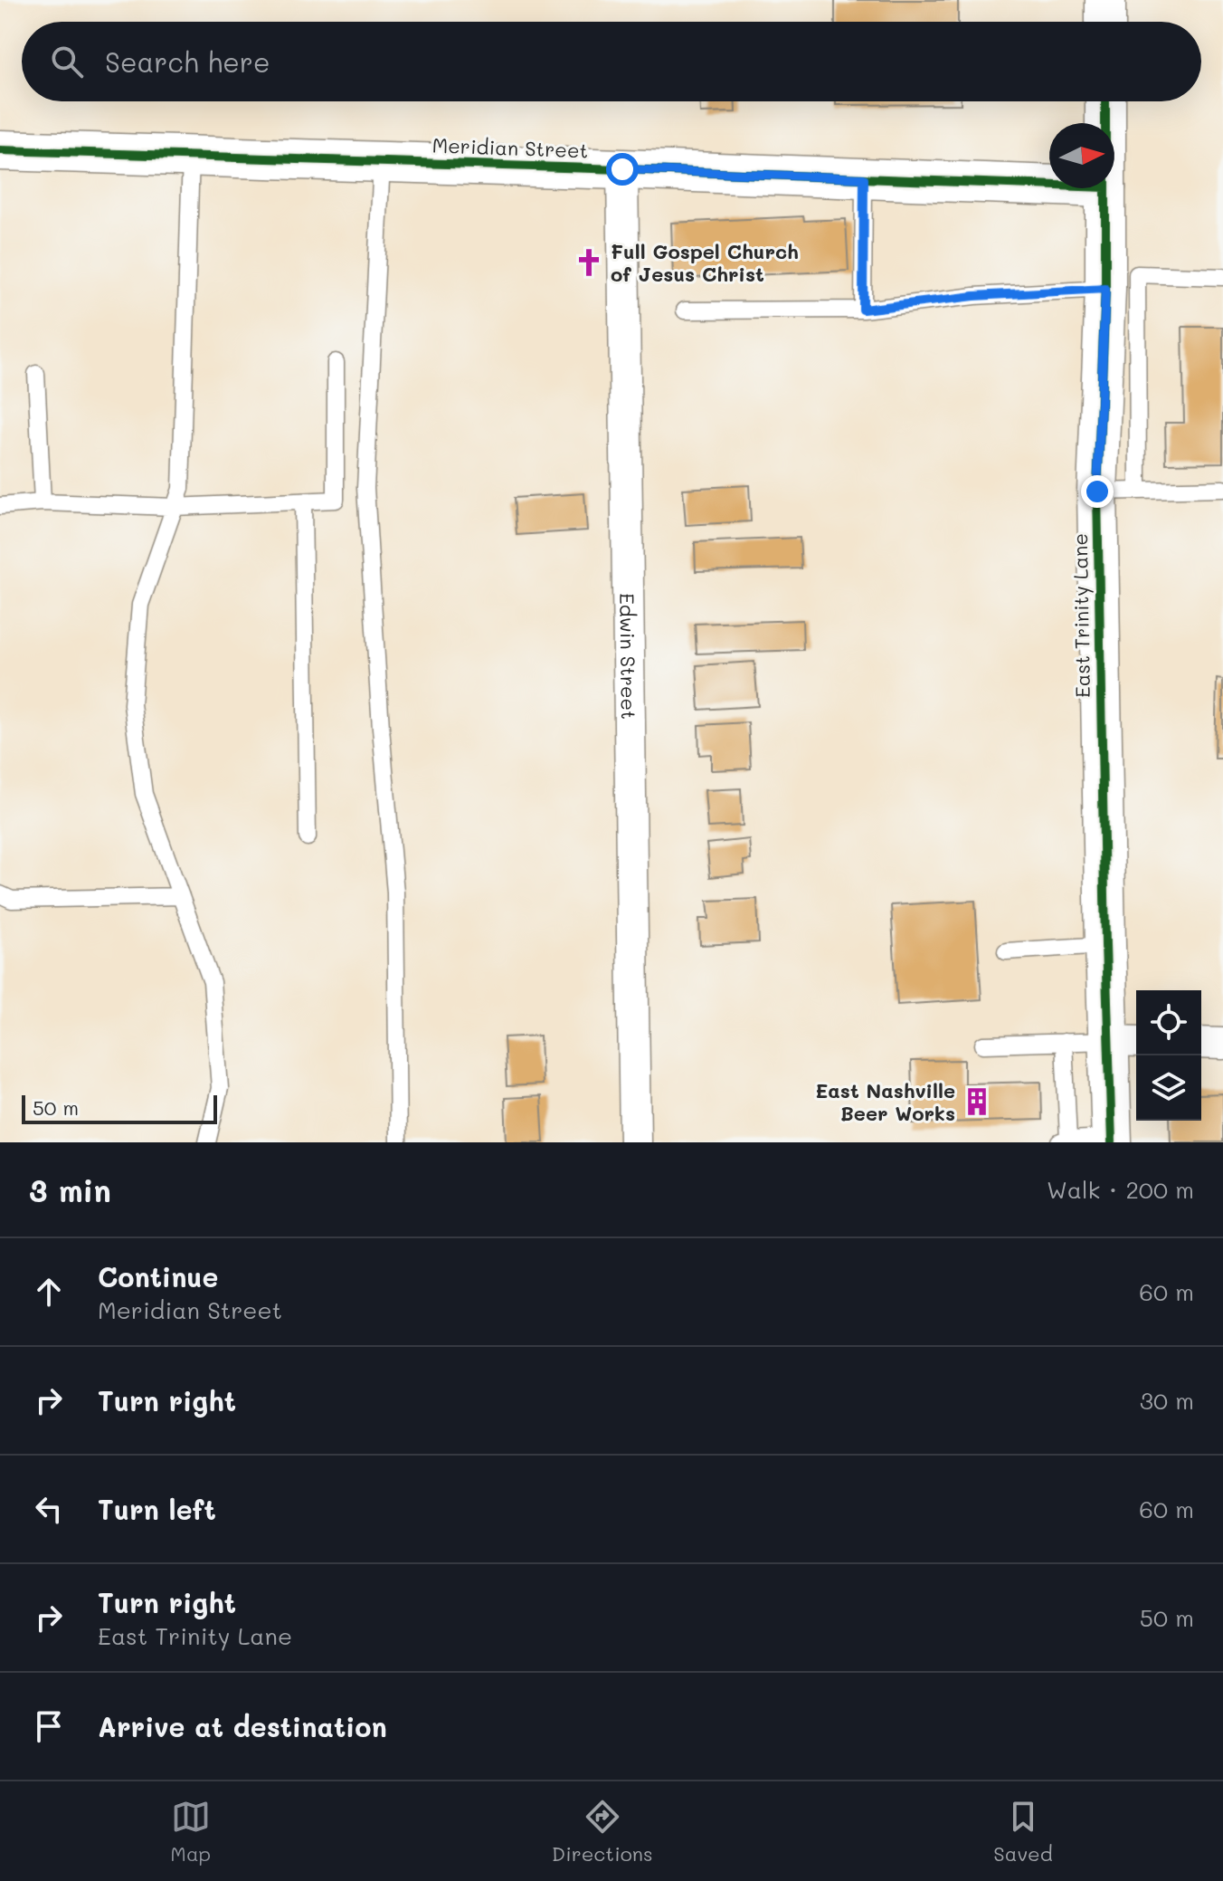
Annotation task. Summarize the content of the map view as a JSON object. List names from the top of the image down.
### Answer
{
  "streets": {
    "street": ["Meridian Street", "East Trinity Lane", "Edwin Street"]
  },
  "crossings": [
    ["Meridian Street", "Edwin Street"]
  ],
  "places": {
    "church": ["Full Gospel Church of Jesus Christ"],
    "building": ["East Nashville Beer Works"]
  },
  "scale_bar": "50 m",
  "north": "right",
  "page": {
    "search": "Search here",
    "scale": "50 m",
    "heading": ["3 min", "Walk · 200 m"],
    "list": [
      ["Continue", "Meridian Street", "60 m"],
      ["Turn right", "30 m"],
      ["Turn left", "60 m"],
      ["Turn right", "East Trinity Lane", "50 m"],
      "Arrive at destination"
    ],
    "nav": ["Map", "Directions", "Saved"]
  }
}
